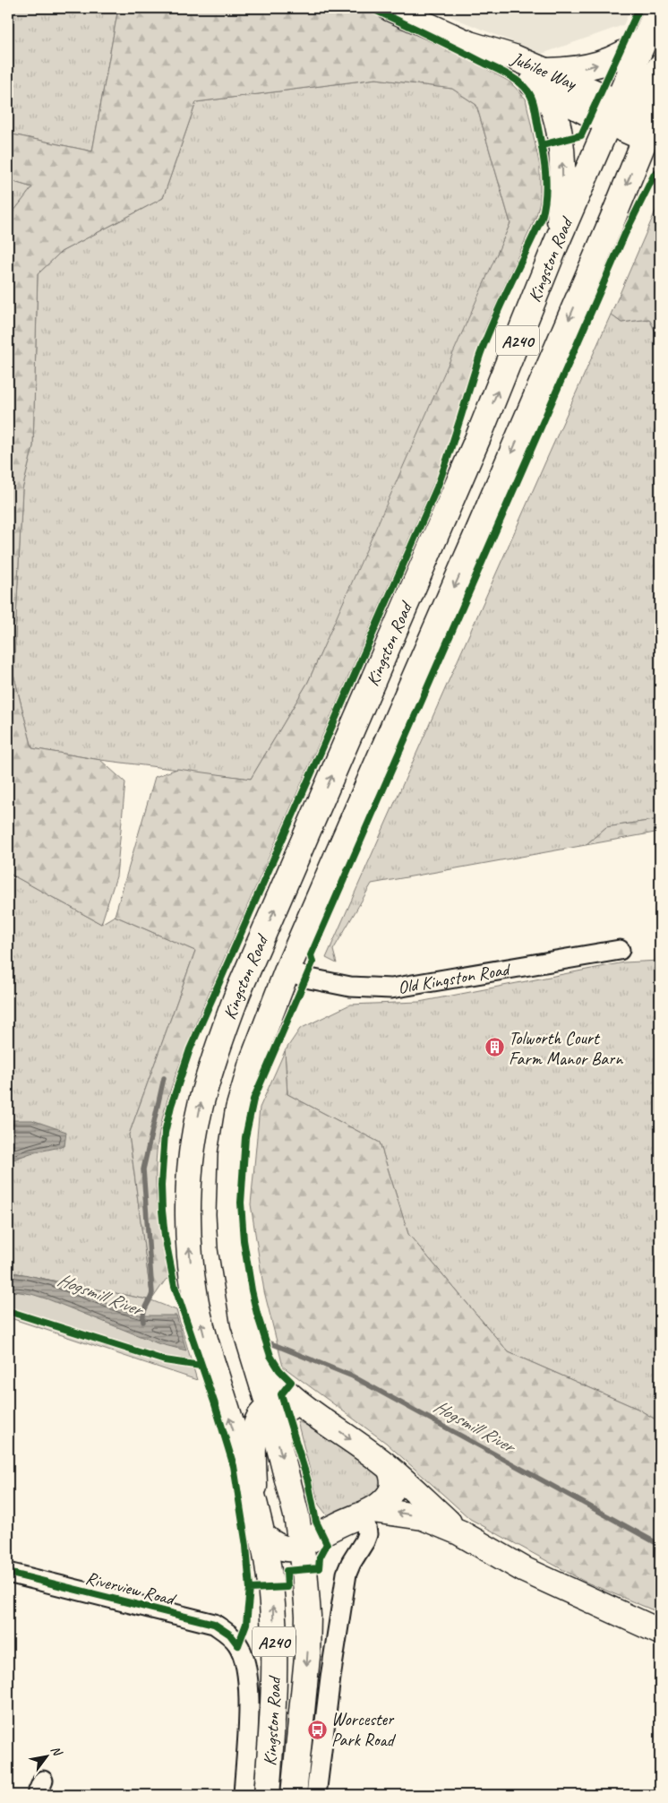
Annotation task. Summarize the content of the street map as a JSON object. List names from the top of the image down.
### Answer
{
  "streets": {
    "main road": ["Jubilee Way", "Kingston Road", "A240"],
    "street": ["Old Kingston Road", "Riverview Road"]
  },
  "crossings": [
    ["Jubilee Way", "Kingston Road"],
    ["Kingston Road", "A240"],
    ["Kingston Road", "Old Kingston Road"]
  ],
  "water": ["Hogsmill River"],
  "places": {
    "building": ["Tolworth Court Farm Manor Barn"],
    "bus stop": ["Worcester Park Road"]
  },
  "north": "top right"
}
